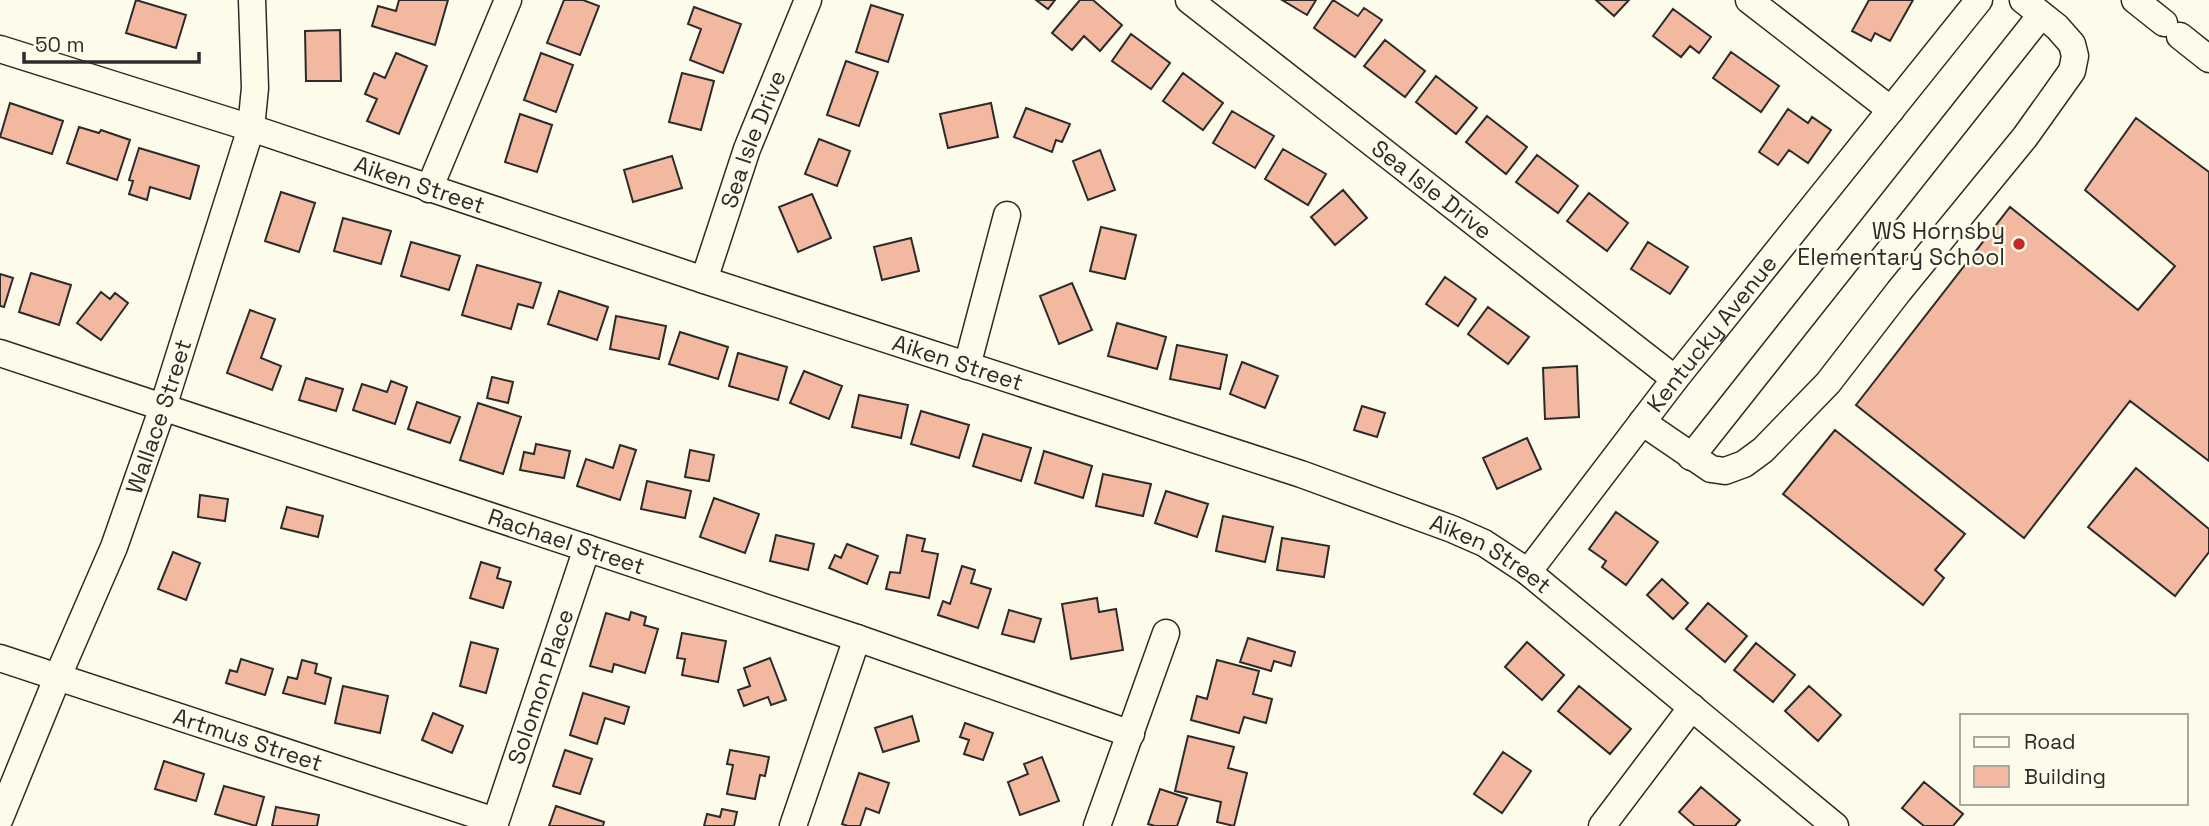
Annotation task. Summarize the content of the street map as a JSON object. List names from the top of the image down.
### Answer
{
  "streets": {
    "street": [
      "Sea Isle Drive",
      "Aiken Street",
      "Kentucky Avenue",
      "Wallace Street",
      "Rachael Street",
      "Solomon Place",
      "Artmus Street"
    ]
  },
  "crossings": [
    ["Sea Isle Drive", "Aiken Street"],
    ["Sea Isle Drive", "Kentucky Avenue"],
    ["Aiken Street", "Kentucky Avenue"],
    ["Aiken Street", "Wallace Street"],
    ["Wallace Street", "Rachael Street"],
    ["Wallace Street", "Artmus Street"],
    ["Rachael Street", "Solomon Place"],
    ["Solomon Place", "Artmus Street"]
  ],
  "places": ["WS Hornsby Elementary School"],
  "legend": ["Road", "Building"],
  "scale_bar": "50 m"
}
